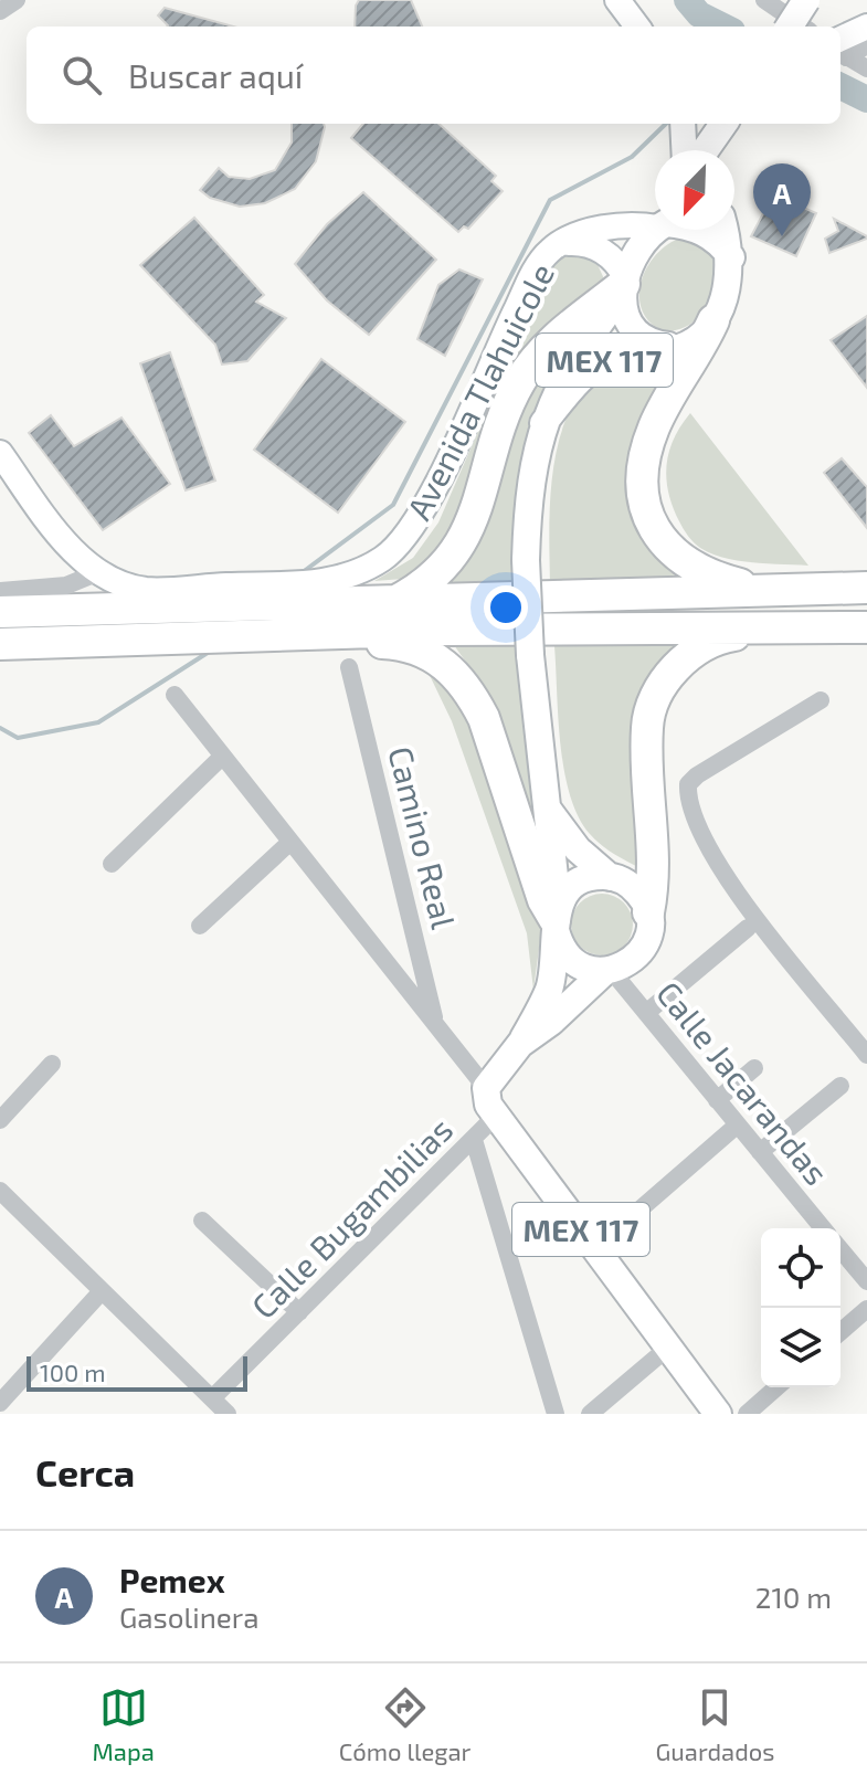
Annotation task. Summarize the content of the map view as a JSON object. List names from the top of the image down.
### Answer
{
  "streets": {
    "main road": ["MEX 117", "Avenida Tlahuicole"],
    "street": ["Camino Real", "Calle Jacarandas", "Calle Bugambilias"]
  },
  "crossings": [
    ["MEX 117", "Avenida Tlahuicole"],
    ["MEX 117", "Calle Jacarandas"],
    ["MEX 117", "Calle Bugambilias"]
  ],
  "scale_bar": "100 m",
  "north": "bottom left",
  "page": {
    "search": "Buscar aquí",
    "pins": "A",
    "scale": "100 m",
    "heading": "Cerca",
    "list": [
      {
        "mark": "A",
        "name": "Pemex",
        "note": "Gasolinera",
        "value": "210 m"
      }
    ],
    "nav": ["Mapa", "Cómo llegar", "Guardados"]
  }
}
